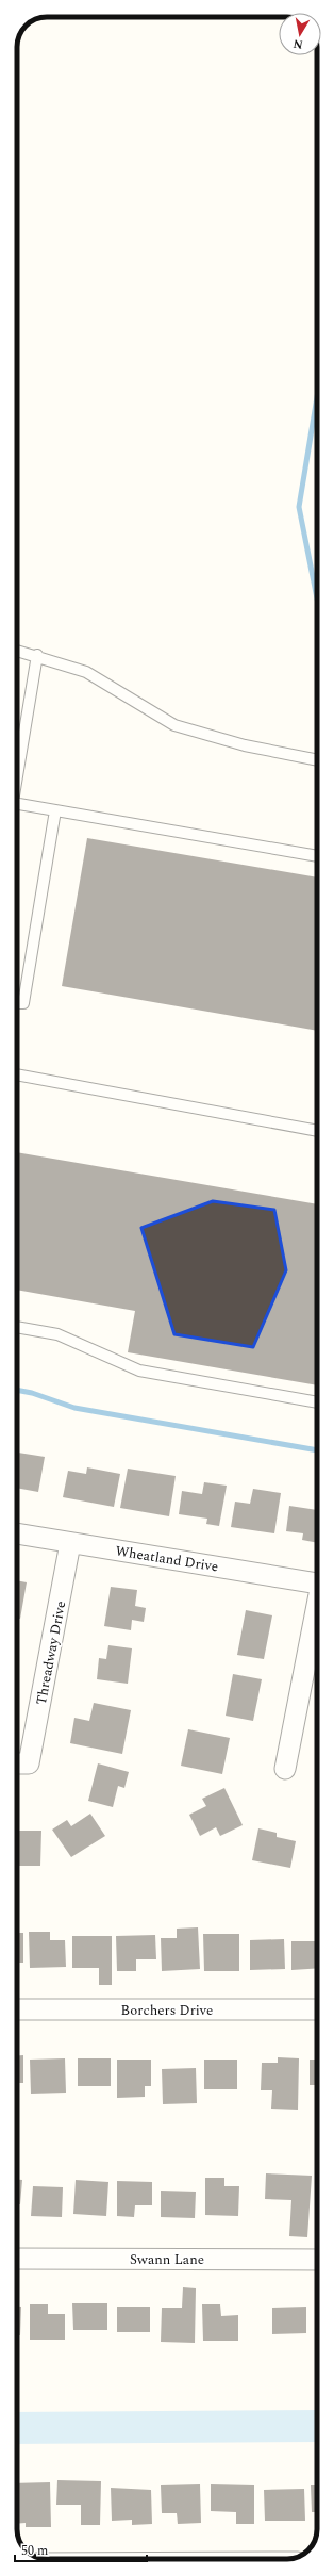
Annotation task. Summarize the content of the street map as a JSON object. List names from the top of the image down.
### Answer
{
  "streets": {
    "street": [
      "Wheatland Drive",
      "Threadway Drive",
      "Borchers Drive",
      "Swann Lane"
    ]
  },
  "crossings": [
    ["Wheatland Drive", "Threadway Drive"]
  ],
  "scale_bar": "50 m",
  "north": "bottom"
}
